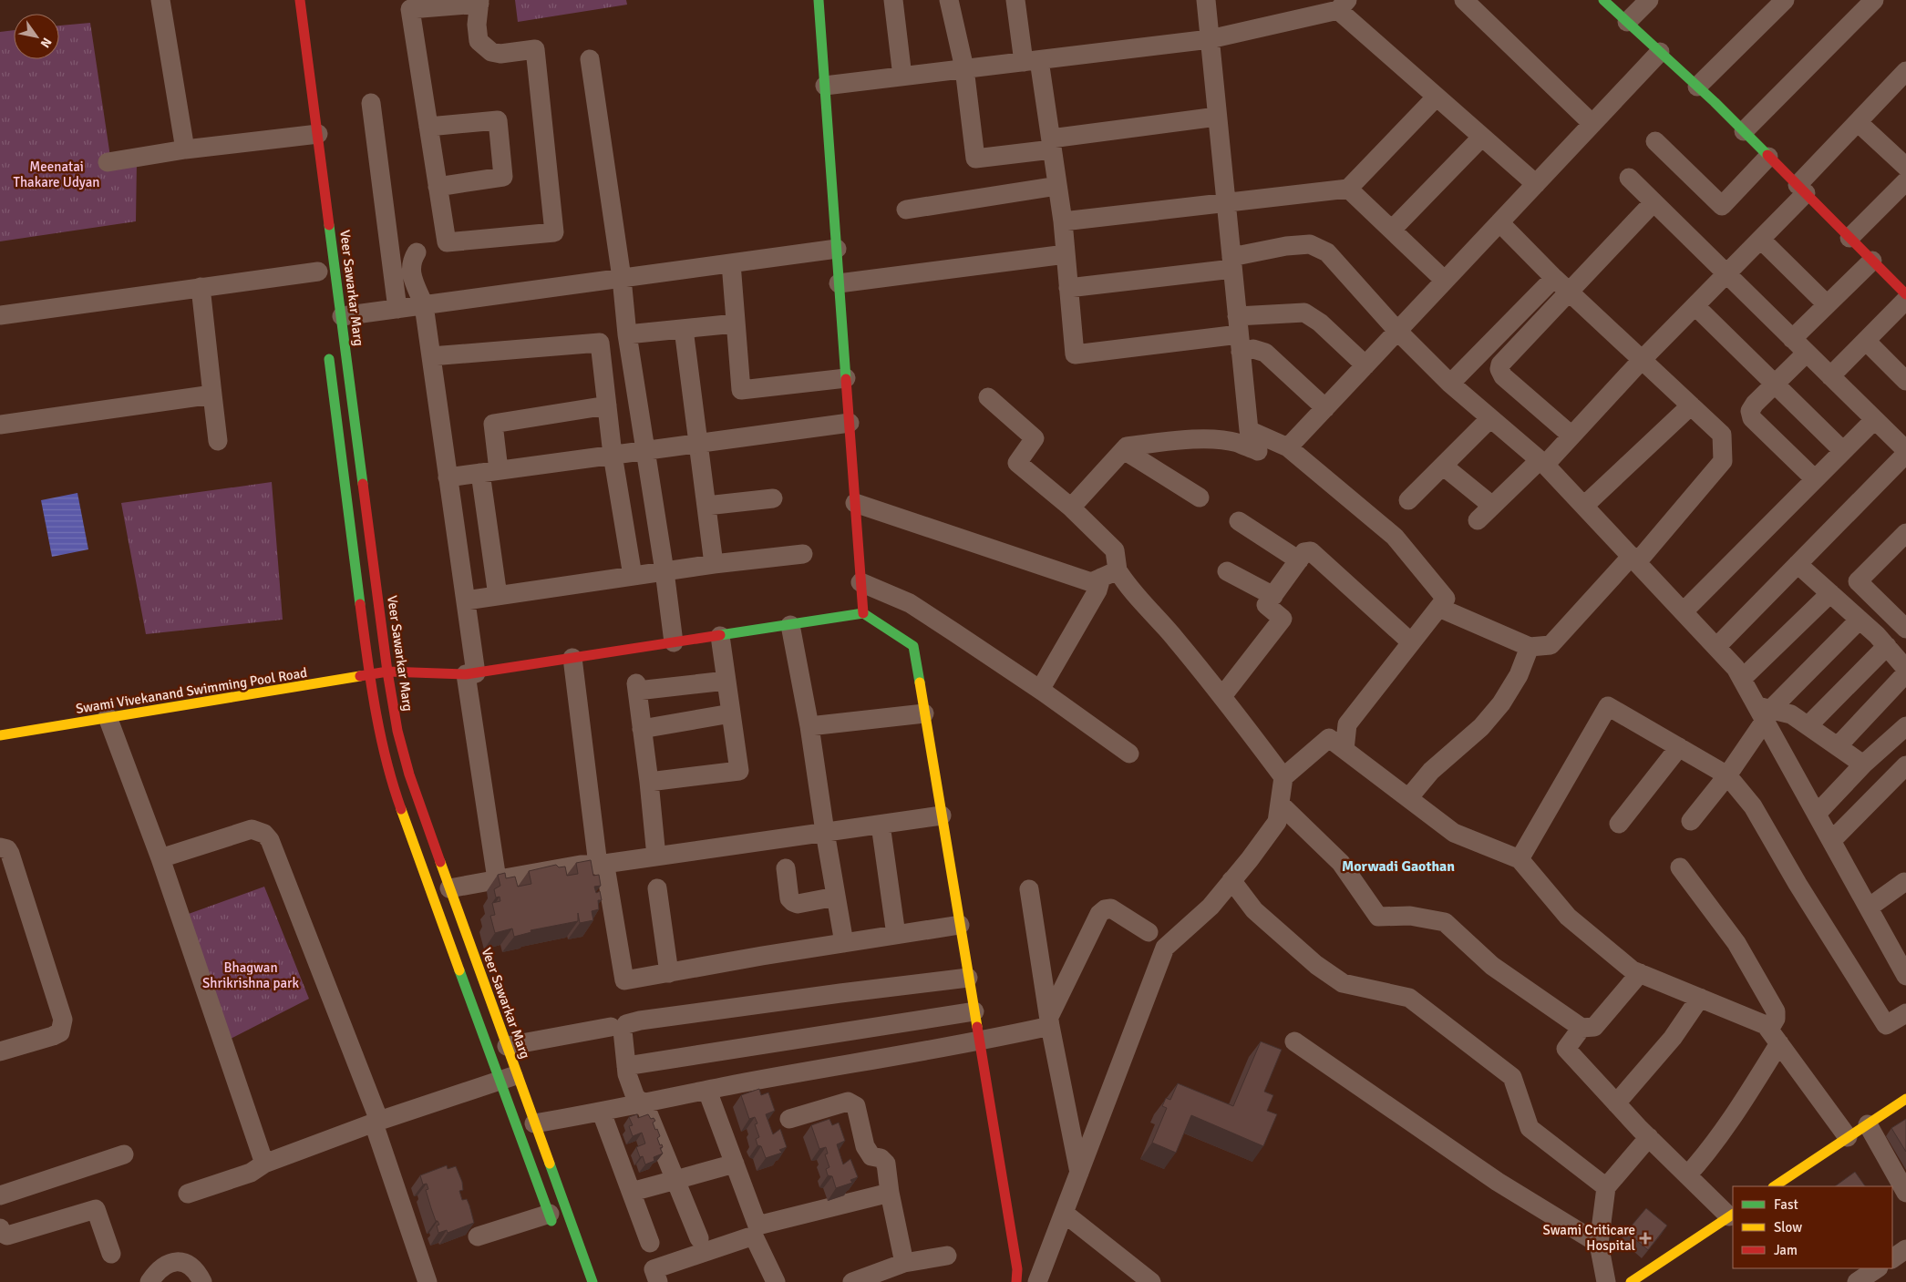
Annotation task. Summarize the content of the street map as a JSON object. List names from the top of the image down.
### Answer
{
  "streets": {
    "street": ["Veer Sawarkar Marg", "Swami Vivekanand Swimming Pool Road"]
  },
  "crossings": [
    ["Veer Sawarkar Marg", "Swami Vivekanand Swimming Pool Road"]
  ],
  "districts": ["Morwadi Gaothan"],
  "parks": ["Meenatai Thakare Udyan", "Bhagwan Shrikrishna park"],
  "places": {
    "health": ["Swami Criticare Hospital"]
  },
  "legend": ["Fast", "Slow", "Jam"],
  "north": "bottom right"
}
